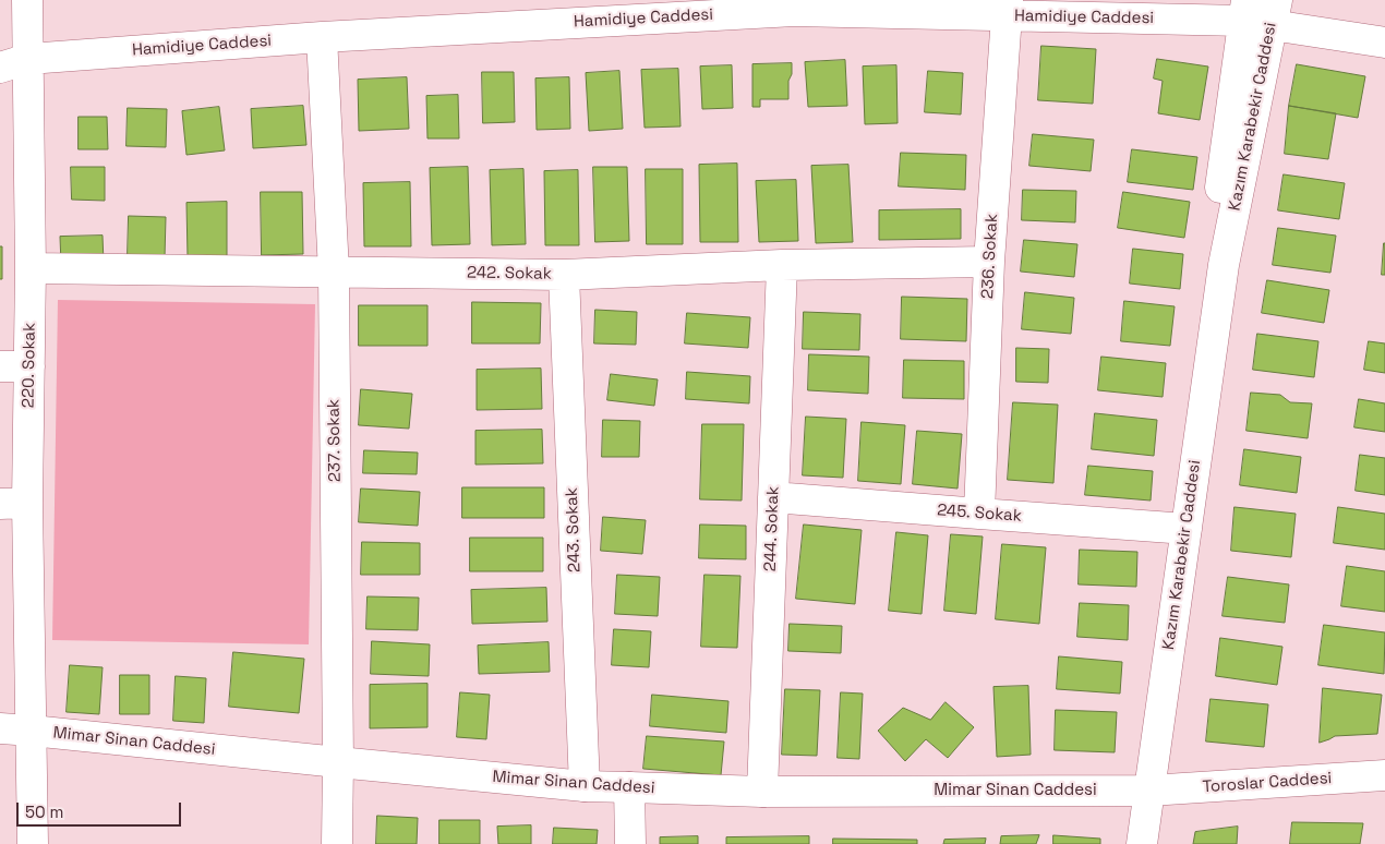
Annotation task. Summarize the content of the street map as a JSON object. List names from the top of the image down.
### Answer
{
  "streets": {
    "street": [
      "Hamidiye Caddesi",
      "Kazım Karabekir Caddesi",
      "236. Sokak",
      "242. Sokak",
      "220. Sokak",
      "237. Sokak",
      "245. Sokak",
      "244. Sokak",
      "243. Sokak",
      "Mimar Sinan Caddesi",
      "Toroslar Caddesi"
    ]
  },
  "crossings": [
    ["Hamidiye Caddesi", "Kazım Karabekir Caddesi"],
    ["Hamidiye Caddesi", "236. Sokak"],
    ["Hamidiye Caddesi", "220. Sokak"],
    ["Hamidiye Caddesi", "237. Sokak"],
    ["Kazım Karabekir Caddesi", "245. Sokak"],
    ["Kazım Karabekir Caddesi", "Mimar Sinan Caddesi"],
    ["Kazım Karabekir Caddesi", "Toroslar Caddesi"],
    ["236. Sokak", "242. Sokak"],
    ["236. Sokak", "245. Sokak"],
    ["242. Sokak", "220. Sokak"],
    ["242. Sokak", "237. Sokak"],
    ["242. Sokak", "244. Sokak"],
    ["242. Sokak", "243. Sokak"],
    ["220. Sokak", "Mimar Sinan Caddesi"],
    ["237. Sokak", "Mimar Sinan Caddesi"],
    ["245. Sokak", "244. Sokak"],
    ["244. Sokak", "Mimar Sinan Caddesi"],
    ["243. Sokak", "Mimar Sinan Caddesi"],
    ["Mimar Sinan Caddesi", "Toroslar Caddesi"]
  ],
  "scale_bar": "50 m"
}
